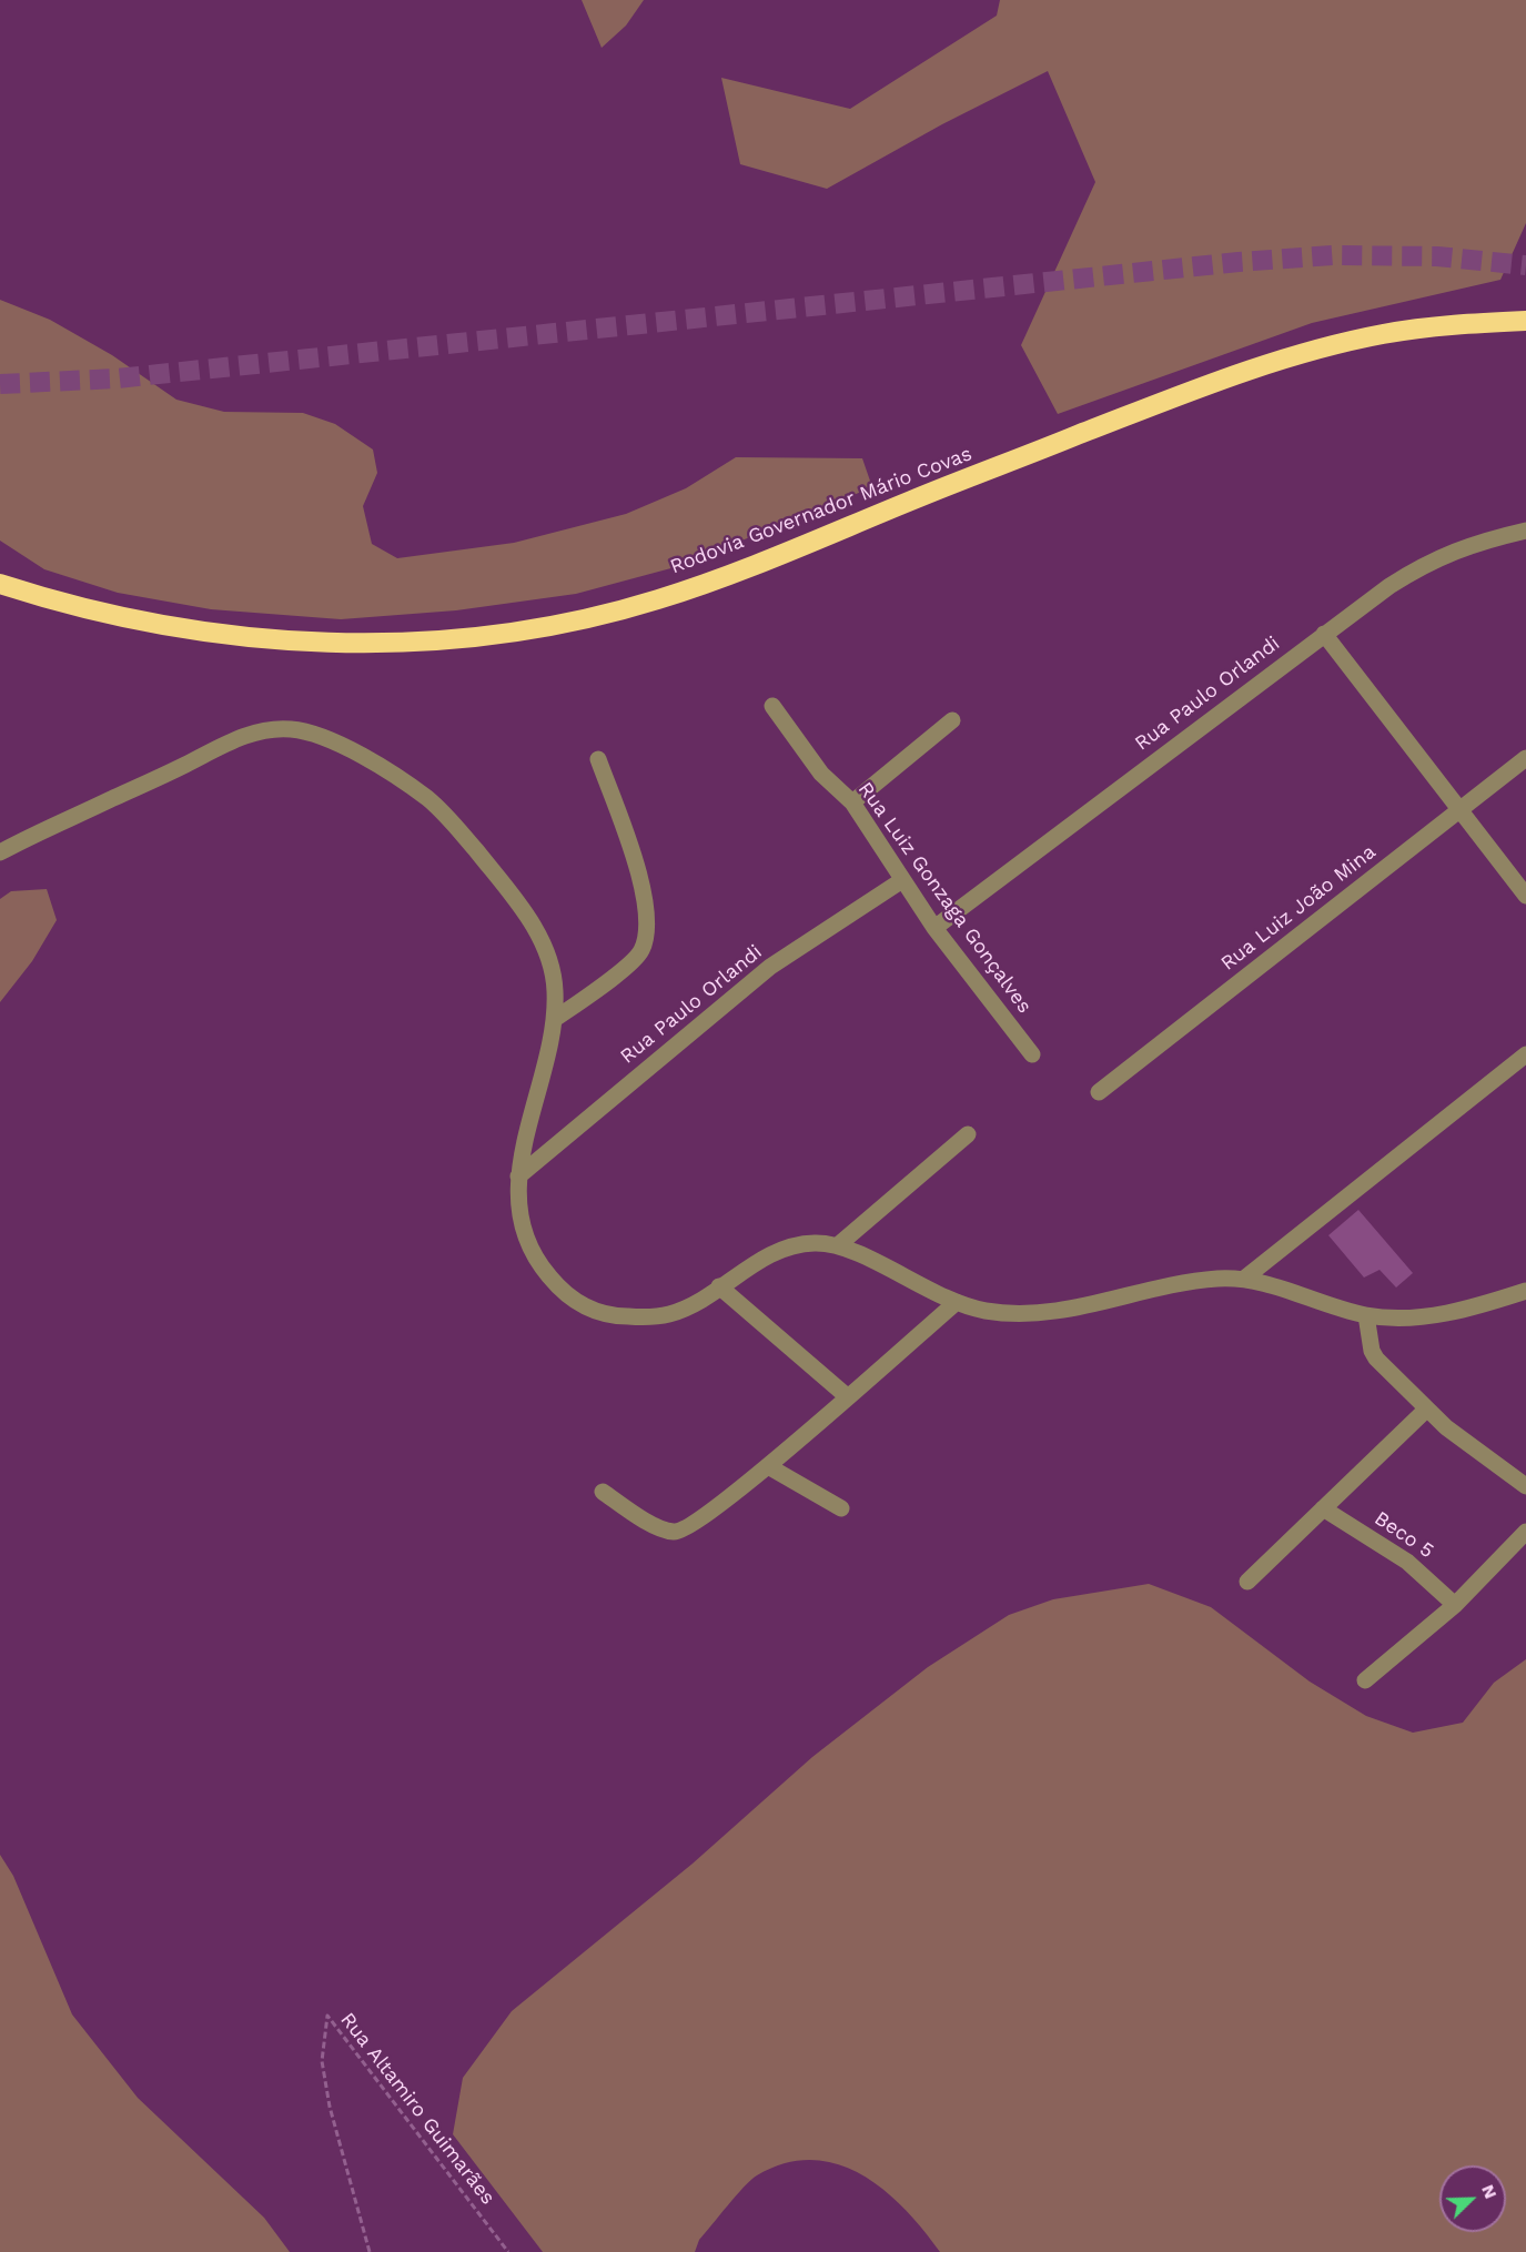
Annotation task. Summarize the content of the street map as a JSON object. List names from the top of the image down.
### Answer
{
  "streets": {
    "highway": ["Rodovia Governador Mário Covas"],
    "street": [
      "Rua Paulo Orlandi",
      "Rua Luiz Gonzaga Gonçalves",
      "Rua Luiz João Mina",
      "Beco 5"
    ],
    "path": ["Rua Altamiro Guimarães"]
  },
  "crossings": [
    ["Rua Paulo Orlandi", "Rua Luiz Gonzaga Gonçalves"]
  ],
  "north": "top right"
}
